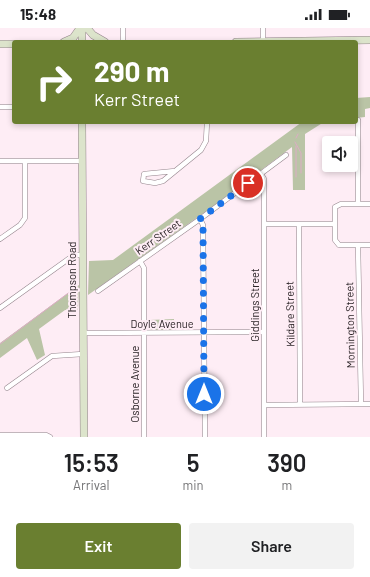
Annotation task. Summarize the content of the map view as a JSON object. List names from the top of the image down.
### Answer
{
  "streets": {
    "main road": ["Thompson Road"],
    "street": [
      "Kerr Street",
      "Giddings Street",
      "Kildare Street",
      "Doyle Avenue",
      "Mornington Street",
      "Osborne Avenue"
    ]
  },
  "crossings": [
    ["Kerr Street", "Giddings Street"],
    ["Kerr Street", "Osborne Avenue"],
    ["Thompson Road", "Doyle Avenue"],
    ["Giddings Street", "Doyle Avenue"],
    ["Doyle Avenue", "Osborne Avenue"]
  ],
  "page": {
    "status": "15:48",
    "turn": ["290 m", "Kerr Street"],
    "eta": [
      "15:53",
      "Arrival",
      "5",
      "min",
      "390",
      "m"
    ],
    "buttons": ["Exit", "Share"]
  }
}
